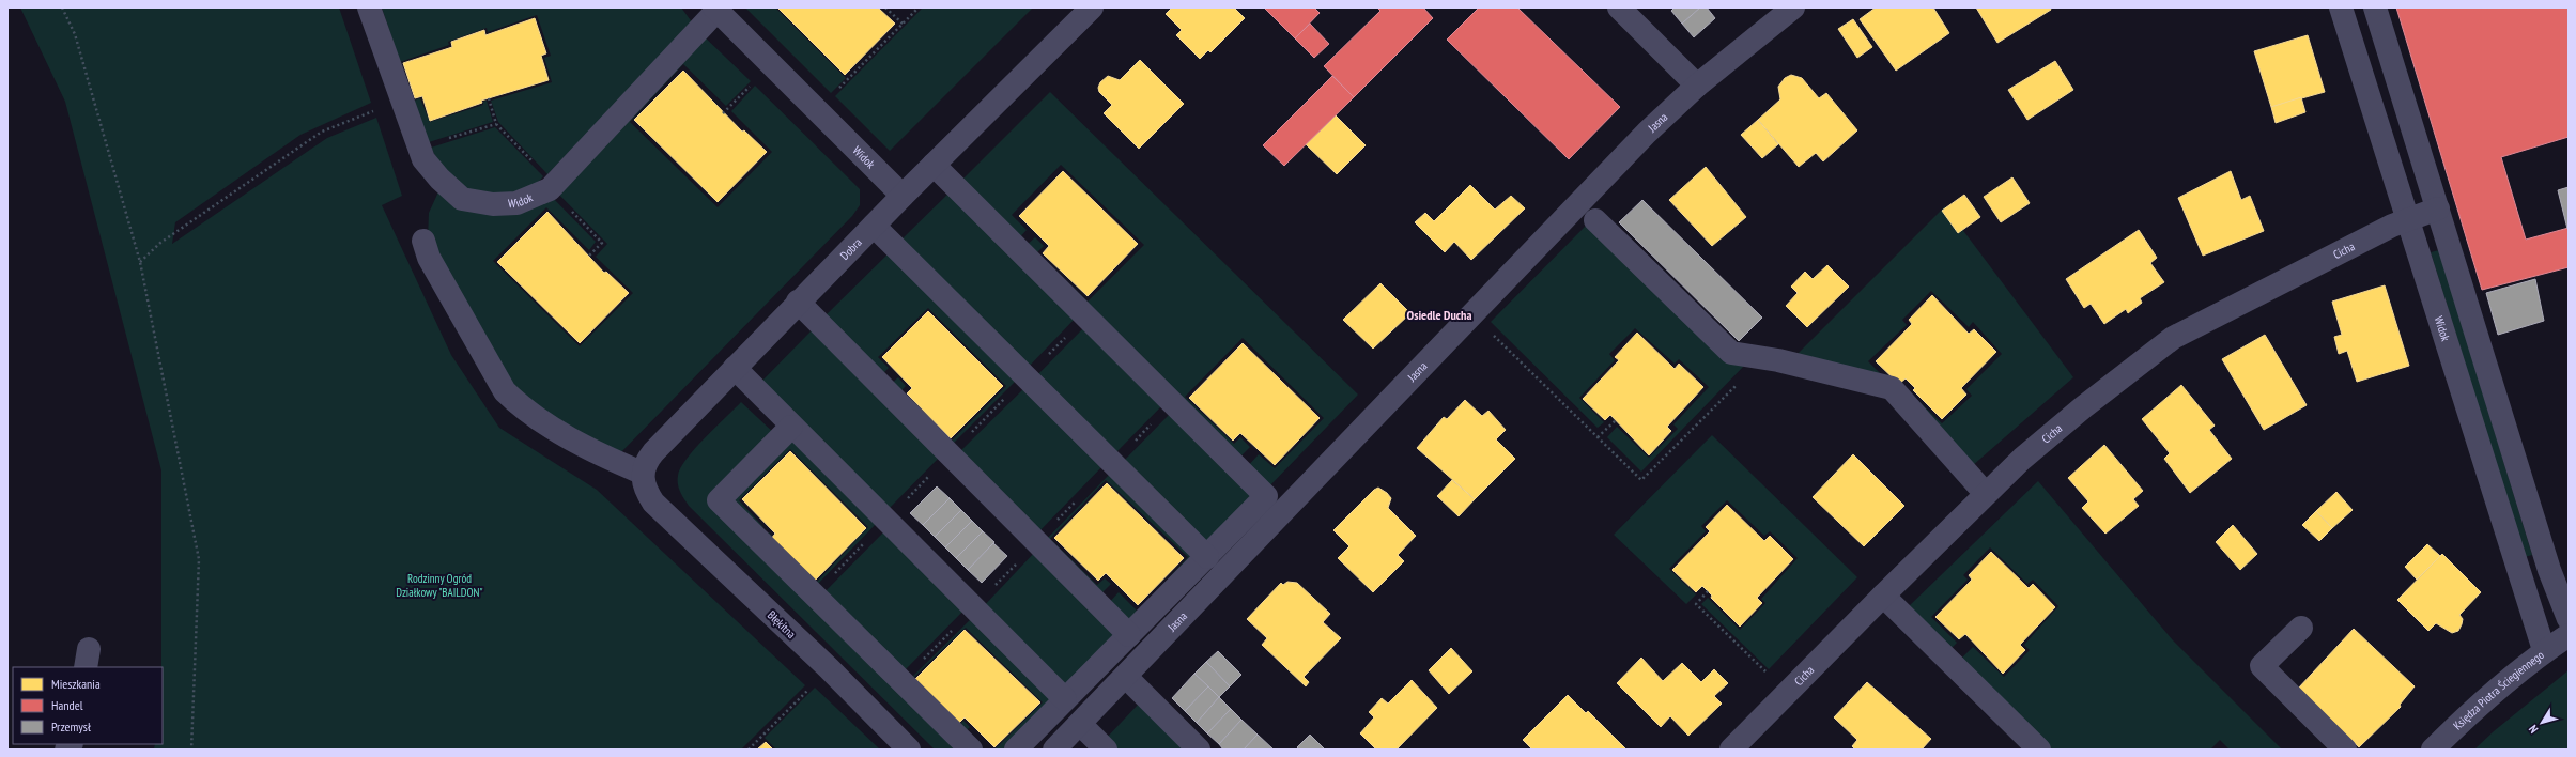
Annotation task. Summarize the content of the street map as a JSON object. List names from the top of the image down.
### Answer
{
  "streets": {
    "street": [
      "Jasna",
      "Widok",
      "Dobra",
      "Cicha",
      "Błękitna",
      "Księdza Piotra Ściegiennego"
    ]
  },
  "crossings": [
    ["Widok", "Dobra"],
    ["Widok", "Cicha"],
    ["Widok", "Księdza Piotra Ściegiennego"],
    ["Dobra", "Błękitna"]
  ],
  "districts": ["Osiedle Ducha"],
  "parks": ["Rodzinny Ogród Działkowy \"BAILDON\""],
  "legend": ["Mieszkania", "Handel", "Przemysł"],
  "north": "bottom left"
}
